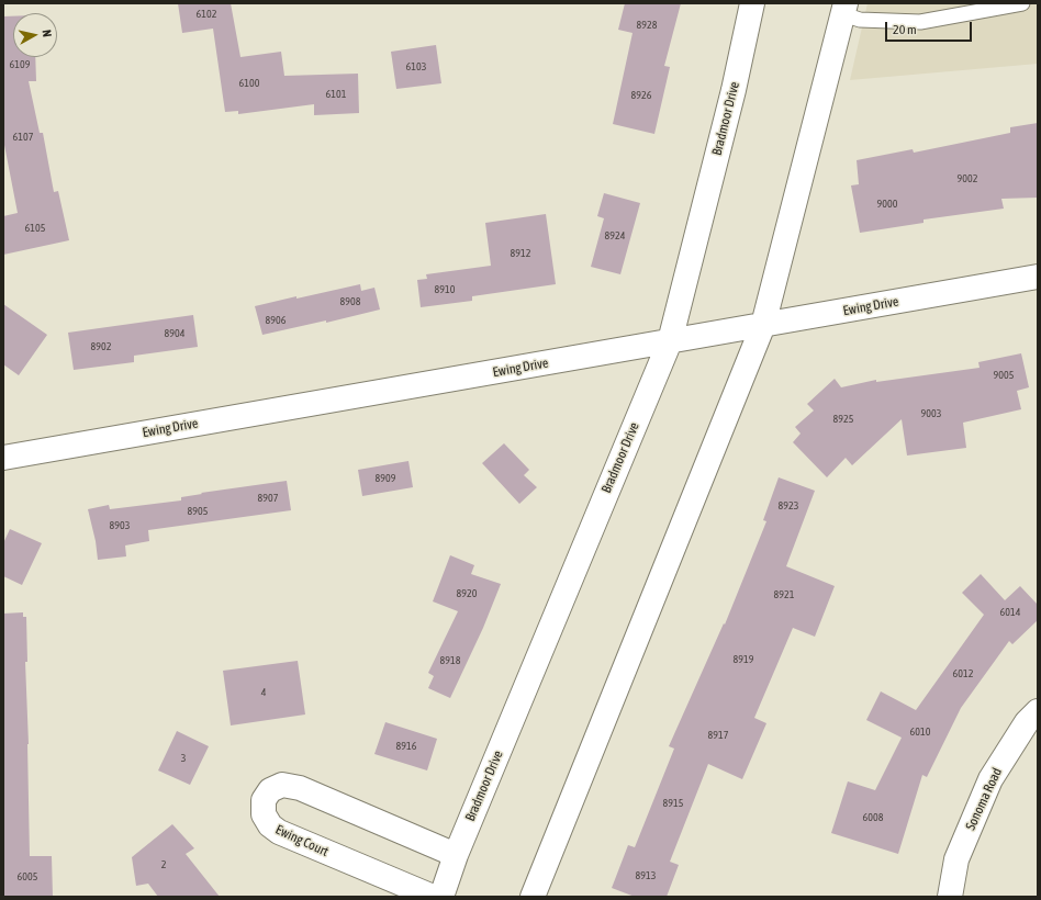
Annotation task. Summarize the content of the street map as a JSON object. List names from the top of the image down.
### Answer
{
  "streets": {
    "street": [
      "Bradmoor Drive",
      "Ewing Drive",
      "Sonoma Road",
      "Ewing Court"
    ]
  },
  "crossings": [
    ["Bradmoor Drive", "Ewing Drive"],
    ["Bradmoor Drive", "Ewing Court"]
  ],
  "house_numbers": [
    "6102",
    "8928",
    "6109",
    "6103",
    "6100",
    "6101",
    "8926",
    "6107",
    "9002",
    "9000",
    "6105",
    "8924",
    "8912",
    "8910",
    "8908",
    "8906",
    "8904",
    "8902",
    "9005",
    "9003",
    "8925",
    "8909",
    "8907",
    "8923",
    "8905",
    "8903",
    "8920",
    "8921",
    "6014",
    "8919",
    "8918",
    "6012",
    "4",
    "6010",
    "8917",
    "8916",
    "3",
    "8915",
    "6008",
    "2",
    "8913",
    "6005"
  ],
  "scale_bar": "20 m",
  "north": "right"
}
